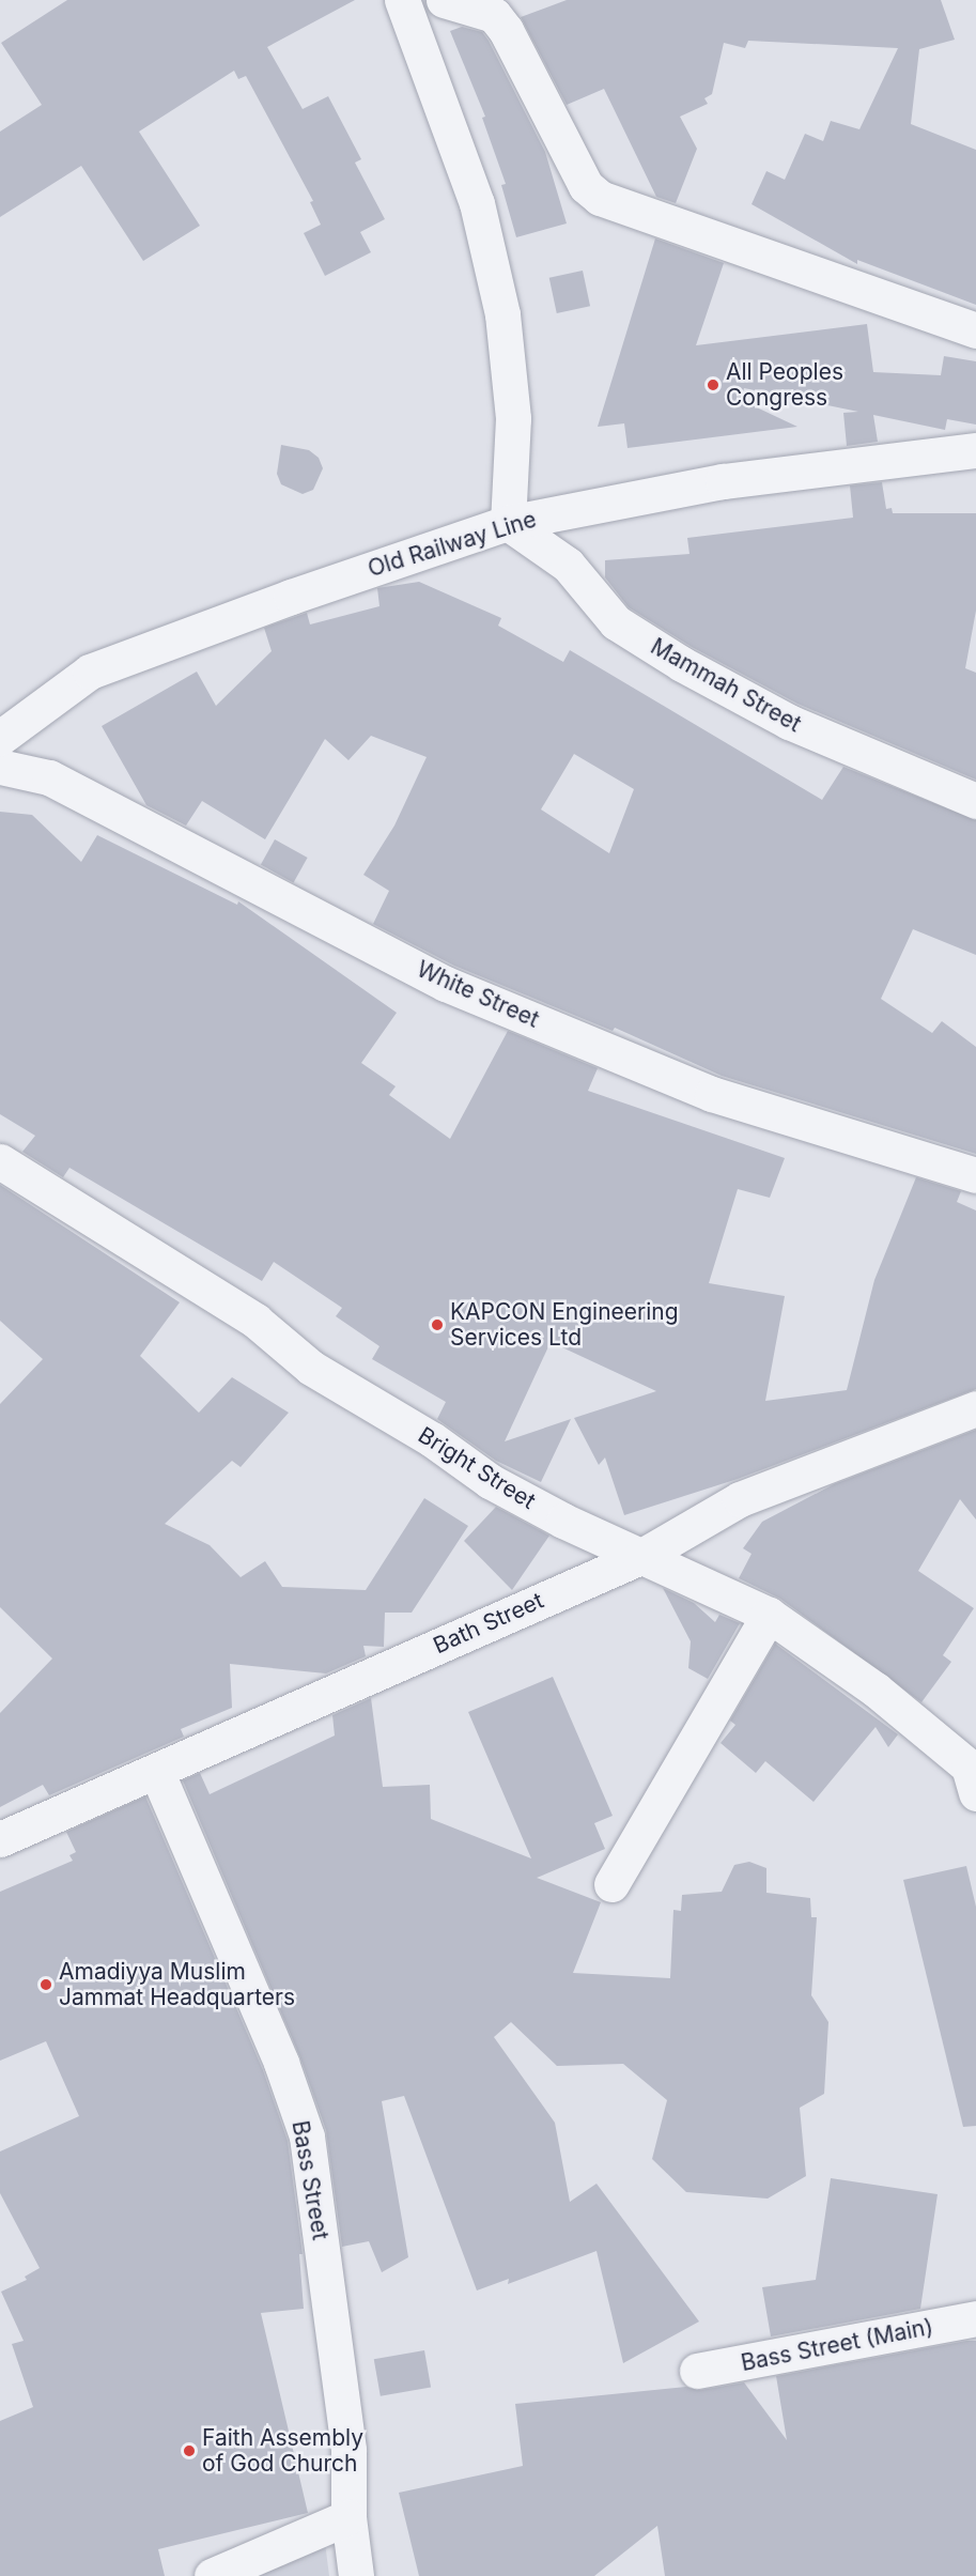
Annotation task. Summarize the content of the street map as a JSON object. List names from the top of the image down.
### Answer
{
  "streets": {
    "street": [
      "Old Railway Line",
      "Mammah Street",
      "White Street",
      "Bright Street",
      "Bath Street",
      "Bass Street",
      "Bass Street (Main)"
    ]
  },
  "crossings": [
    ["Old Railway Line", "Mammah Street"],
    ["Bright Street", "Bath Street"],
    ["Bath Street", "Bass Street"]
  ],
  "places": [
    "All Peoples Congress",
    "KAPCON Engineering Services Ltd",
    "Amadiyya Muslim Jammat Headquarters",
    "Faith Assembly of God Church"
  ]
}
